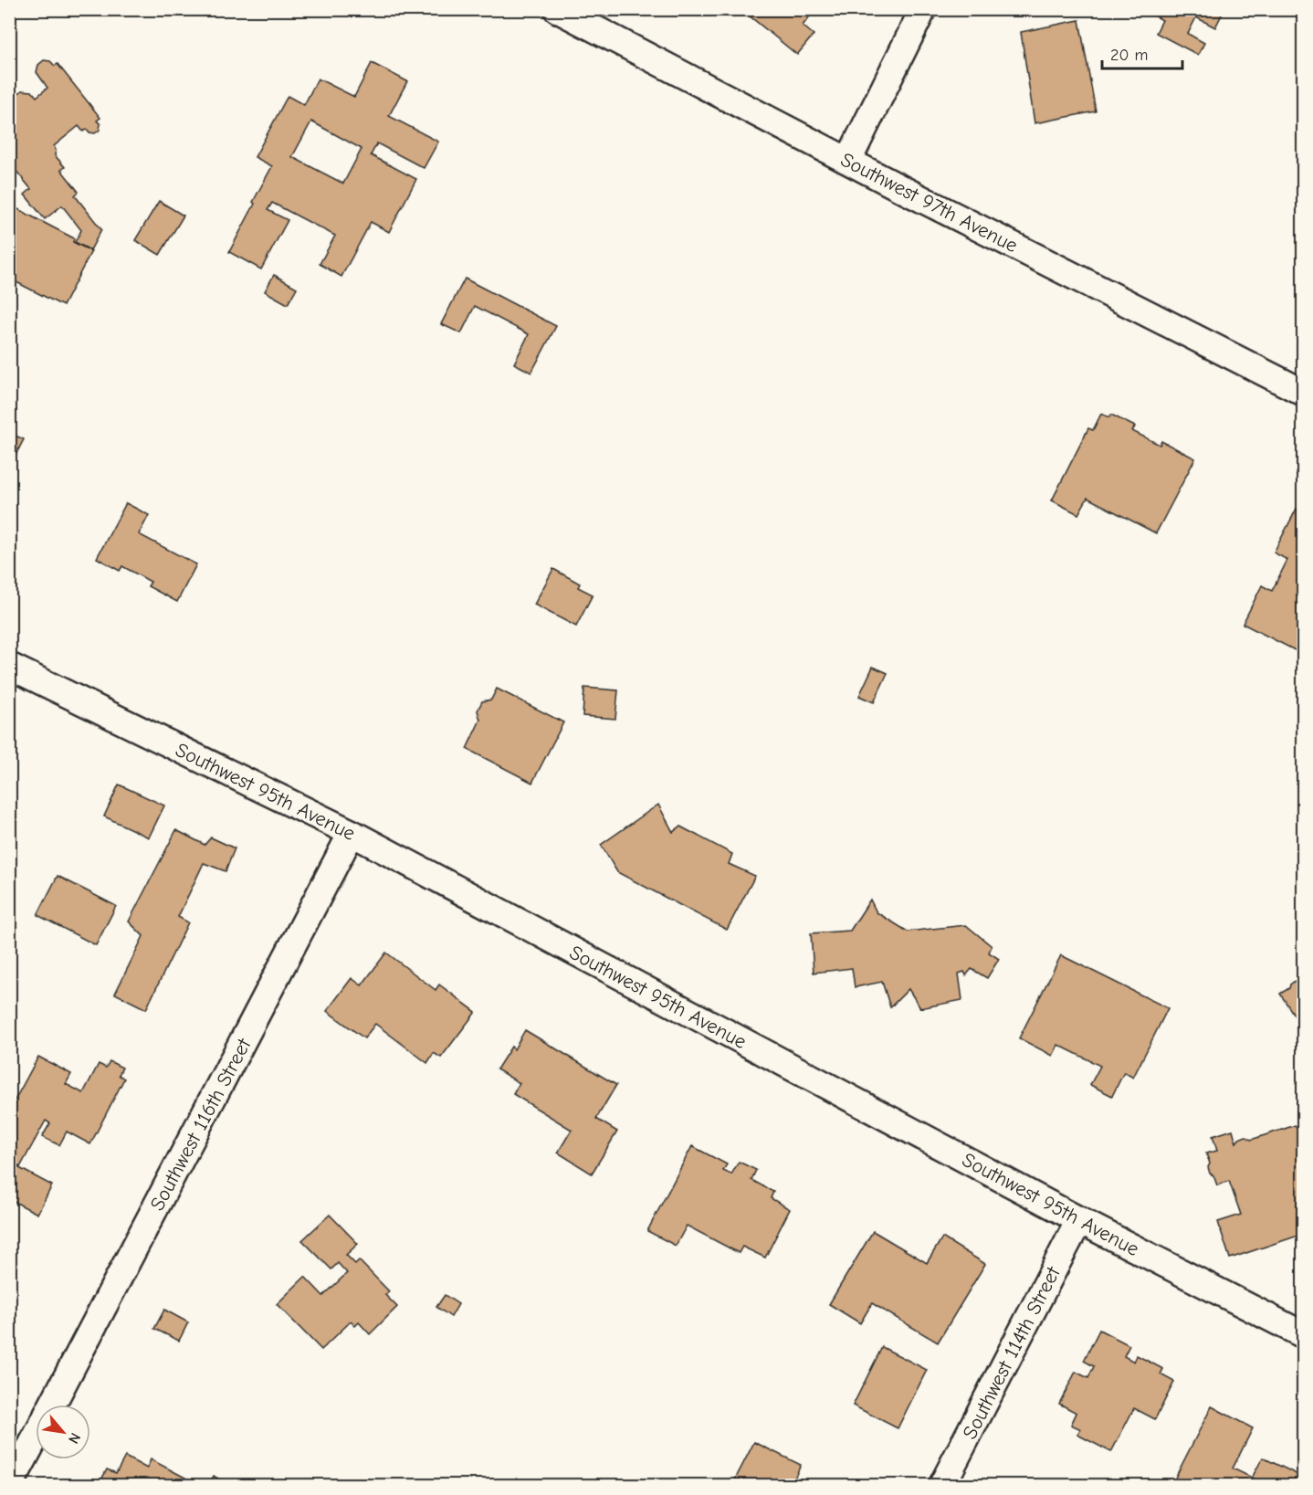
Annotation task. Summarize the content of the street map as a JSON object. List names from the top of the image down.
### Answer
{
  "streets": {
    "street": [
      "Southwest 97th Avenue",
      "Southwest 95th Avenue",
      "Southwest 116th Street",
      "Southwest 114th Street"
    ]
  },
  "crossings": [
    ["Southwest 95th Avenue", "Southwest 116th Street"],
    ["Southwest 95th Avenue", "Southwest 114th Street"]
  ],
  "scale_bar": "20 m",
  "north": "bottom right"
}
